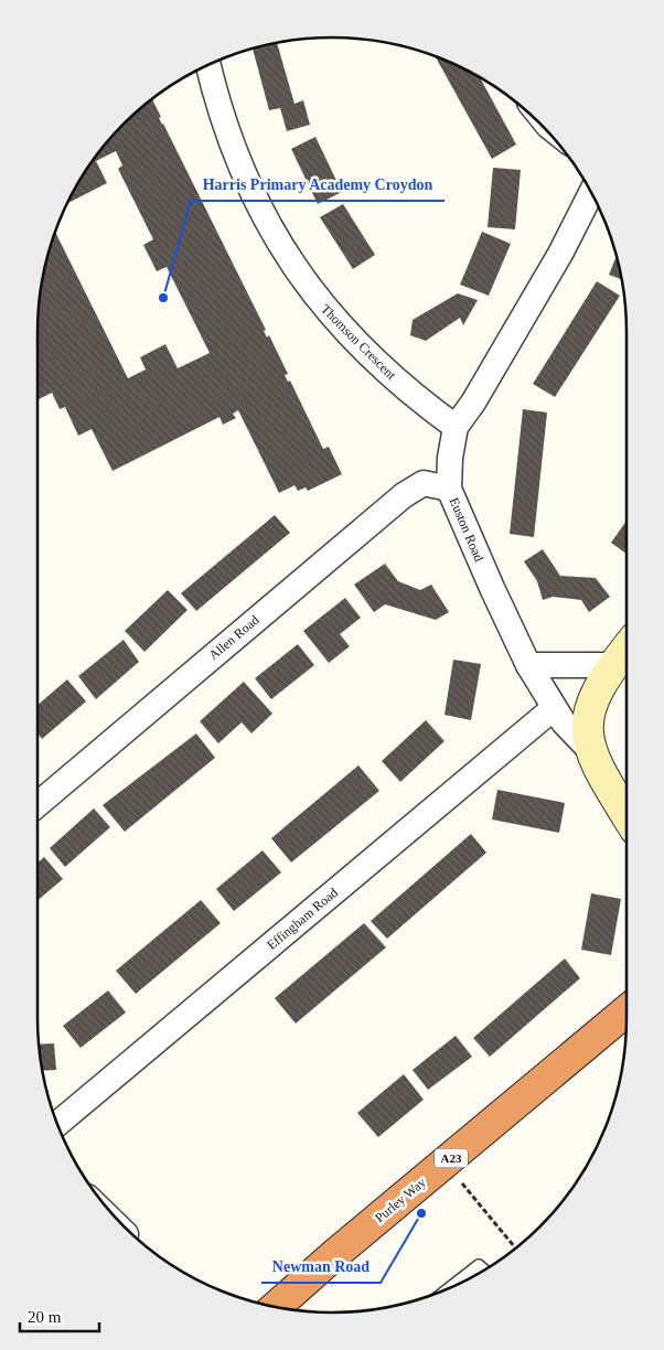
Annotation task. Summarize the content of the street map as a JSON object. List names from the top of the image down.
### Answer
{
  "streets": {
    "highway": ["A23", "Purley Way"],
    "street": [
      "Thomson Crescent",
      "Euston Road",
      "Allen Road",
      "Effingham Road"
    ]
  },
  "crossings": [
    ["Thomson Crescent", "Euston Road"],
    ["Euston Road", "Allen Road"],
    ["Euston Road", "Effingham Road"]
  ],
  "places": ["Harris Primary Academy Croydon", "Newman Road"],
  "scale_bar": "20 m"
}
